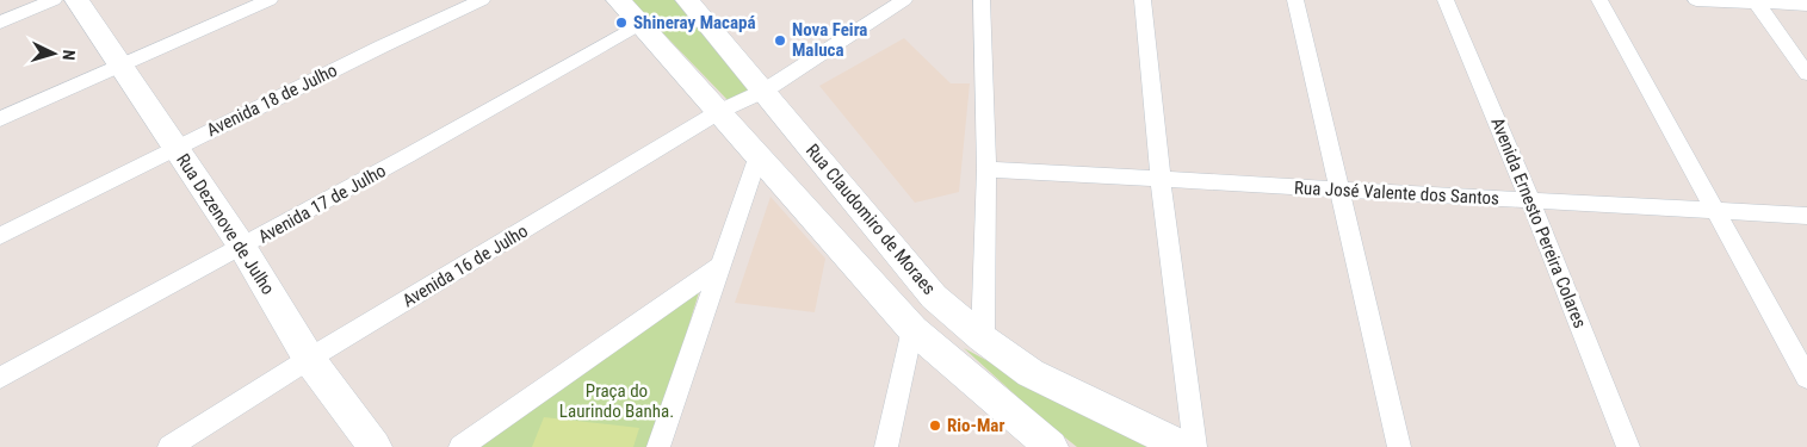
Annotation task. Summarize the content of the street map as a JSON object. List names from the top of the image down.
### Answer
{
  "streets": {
    "main road": ["Rua Claudomiro de Moraes", "Rua Dezenove de Julho"],
    "street": [
      "Avenida 18 de Julho",
      "Rua José Valente dos Santos",
      "Avenida 17 de Julho",
      "Avenida Ernesto Pereira Colares",
      "Avenida 16 de Julho"
    ]
  },
  "crossings": [
    ["Avenida 18 de Julho", "Rua Dezenove de Julho"],
    ["Rua José Valente dos Santos", "Avenida Ernesto Pereira Colares"],
    ["Avenida 17 de Julho", "Rua Dezenove de Julho"],
    ["Rua Claudomiro de Moraes", "Avenida 16 de Julho"],
    ["Rua Dezenove de Julho", "Avenida 16 de Julho"]
  ],
  "parks": ["Praça do Laurindo Banha."],
  "places": ["Shineray Macapá", "Nova Feira Maluca", "Rio-Mar"],
  "north": "right"
}
